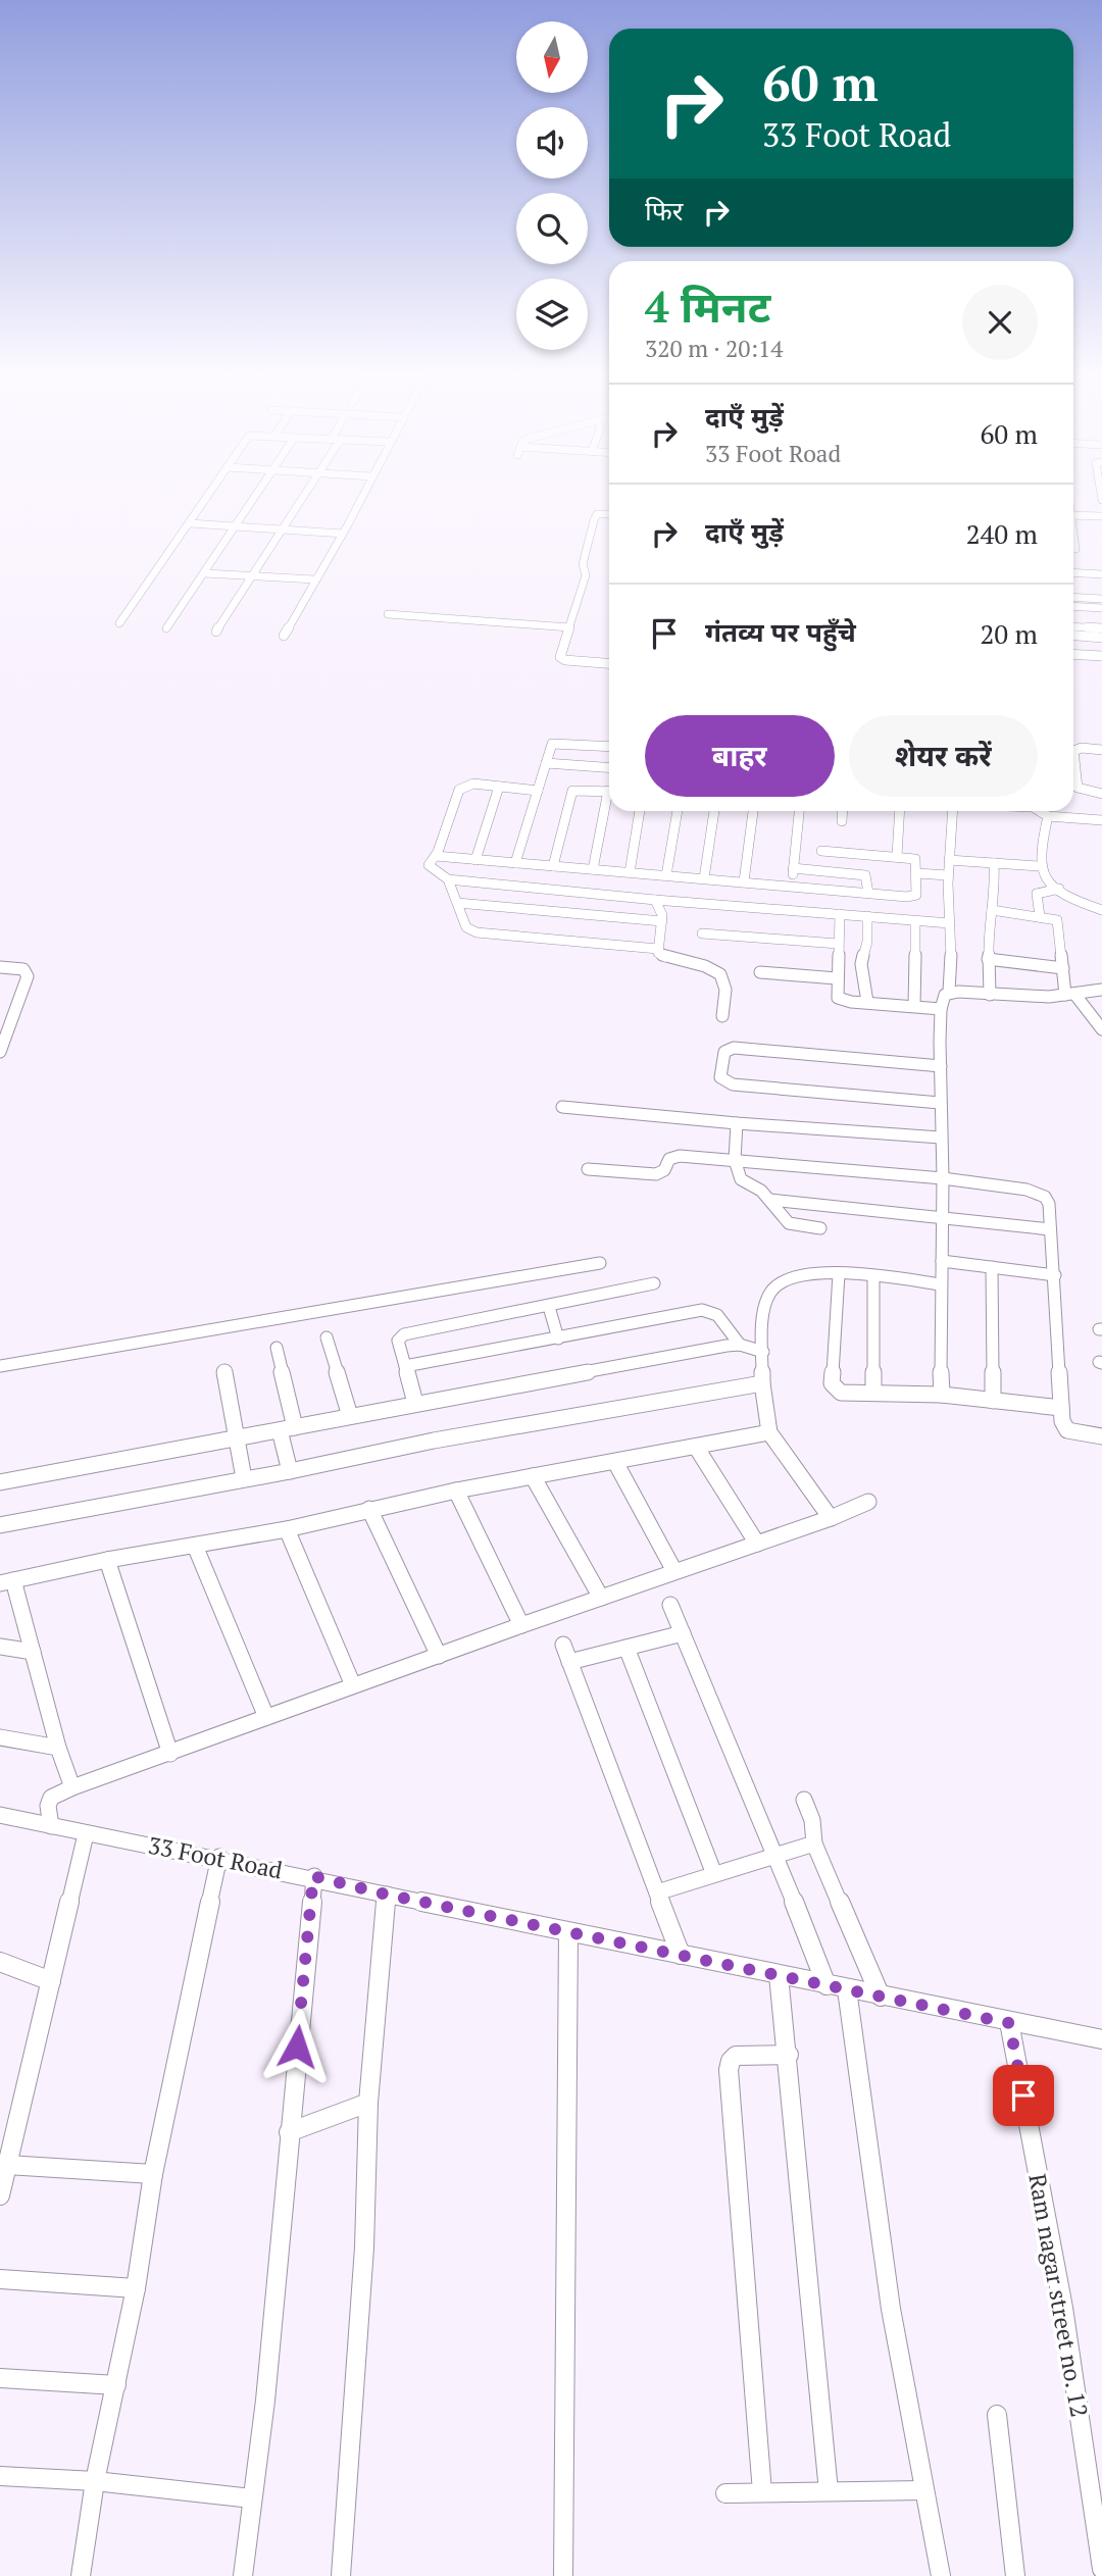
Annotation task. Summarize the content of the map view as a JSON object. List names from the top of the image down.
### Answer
{
  "streets": {
    "street": ["33 Foot Road", "Ram nagar street no. 12"]
  },
  "crossings": [
    ["33 Foot Road", "Ram nagar street no. 12"]
  ],
  "north": "bottom",
  "page": {
    "turn": ["60 m", "33 Foot Road"],
    "then": "फिर",
    "heading": ["4 मिनट", "320 m · 20:14"],
    "list": [
      {
        "name": "दाएँ मुड़ें",
        "note": "33 Foot Road",
        "value": "60 m"
      },
      {
        "name": "दाएँ मुड़ें",
        "value": "240 m"
      },
      {
        "name": "गंतव्य पर पहुँचे",
        "value": "20 m"
      }
    ],
    "buttons": ["बाहर", "शेयर करें"]
  }
}
